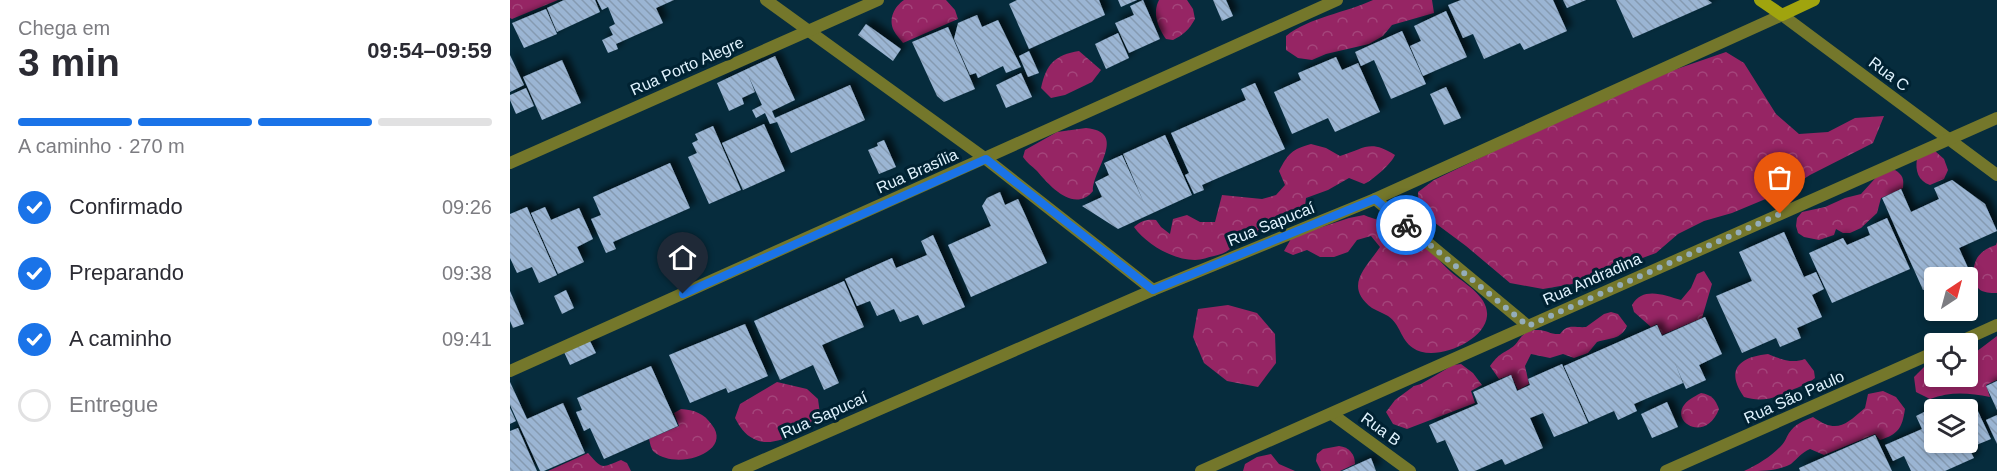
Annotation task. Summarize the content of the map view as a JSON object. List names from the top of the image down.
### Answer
{
  "streets": {
    "street": [
      "Rua Porto Alegre",
      "Rua C",
      "Rua Brasília",
      "Rua Sapucaí",
      "Rua Andradina",
      "Rua São Paulo",
      "Rua B"
    ]
  },
  "crossings": [
    ["Rua C", "Rua Sapucaí"],
    ["Rua C", "Rua Andradina"],
    ["Rua Andradina", "Rua B"]
  ],
  "north": "top right",
  "page": {
    "heading": ["3 min", "Chega em", "09:54–09:59"],
    "bar": "A caminho · 270 m",
    "list": [
      ["Confirmado", "09:26"],
      ["Preparando", "09:38"],
      ["A caminho", "09:41"],
      "Entregue"
    ]
  }
}
